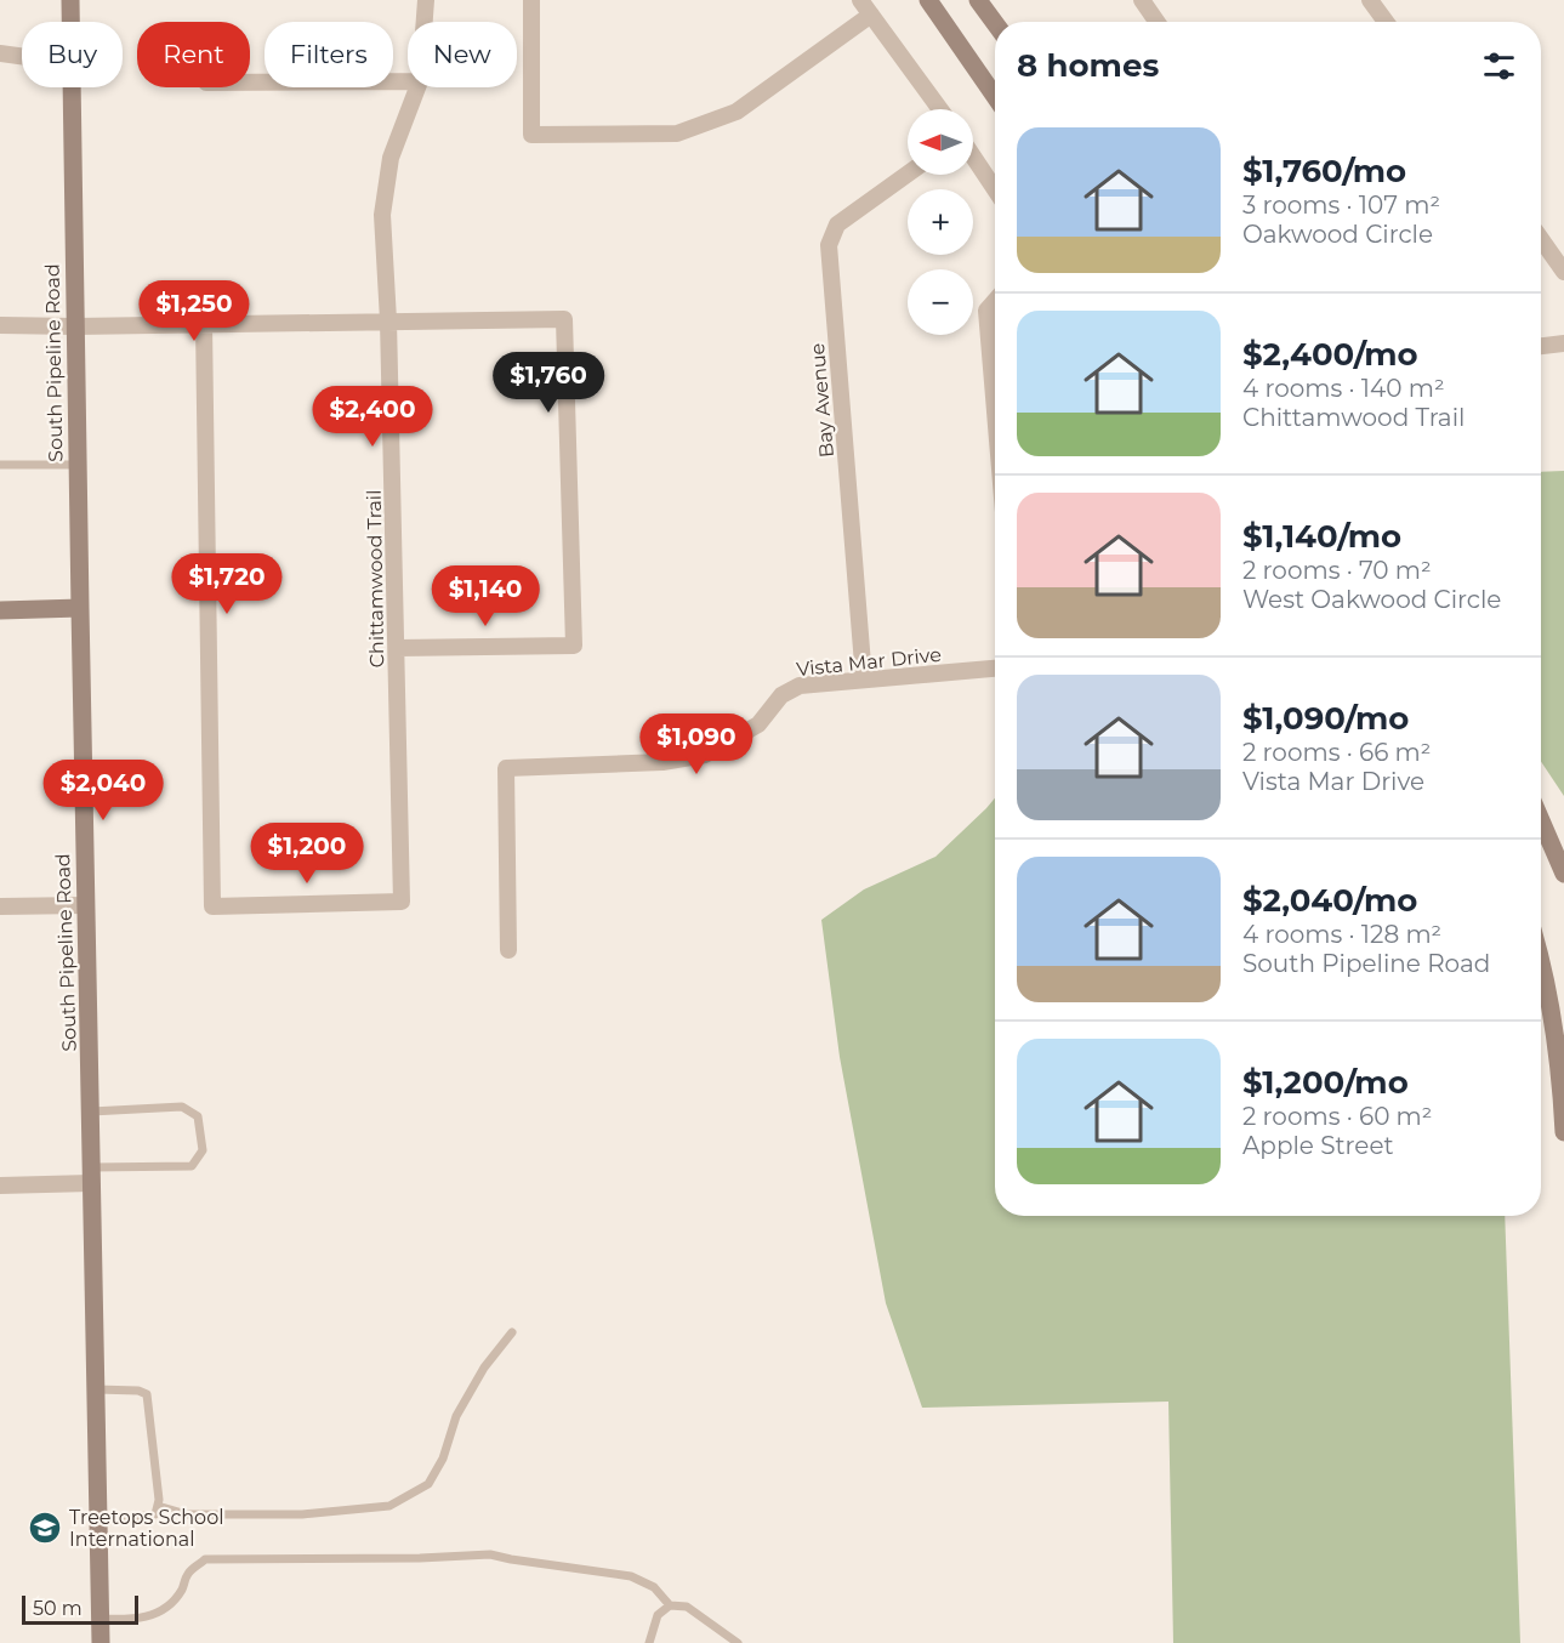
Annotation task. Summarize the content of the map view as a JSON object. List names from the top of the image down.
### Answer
{
  "streets": {
    "street": [
      "South Pipeline Road",
      "Bay Avenue",
      "Chittamwood Trail",
      "Vista Mar Drive"
    ]
  },
  "crossings": [
    ["Bay Avenue", "Vista Mar Drive"]
  ],
  "places": {
    "school or university": ["Treetops School International"]
  },
  "scale_bar": "50 m",
  "north": "left",
  "page": {
    "chip": [
      "Buy",
      "Rent",
      "Filters",
      "New"
    ],
    "heading": "8 homes",
    "map_buttons": ["+", "−"],
    "list": [
      {
        "name": "$1,760/mo",
        "note": "3 rooms · 107 m² · Oakwood Circle"
      },
      {
        "name": "$2,400/mo",
        "note": "4 rooms · 140 m² · Chittamwood Trail"
      },
      {
        "name": "$1,140/mo",
        "note": "2 rooms · 70 m² · West Oakwood Circle"
      },
      {
        "name": "$1,090/mo",
        "note": "2 rooms · 66 m² · Vista Mar Drive"
      },
      {
        "name": "$2,040/mo",
        "note": "4 rooms · 128 m² · South Pipeline Road"
      },
      {
        "name": "$1,200/mo",
        "note": "2 rooms · 60 m² · Apple Street"
      }
    ],
    "price": [
      "$1,250",
      "$1,760",
      "$2,400",
      "$1,720",
      "$1,140",
      "$1,090",
      "$2,040",
      "$1,200"
    ],
    "scale": "50 m"
  }
}
